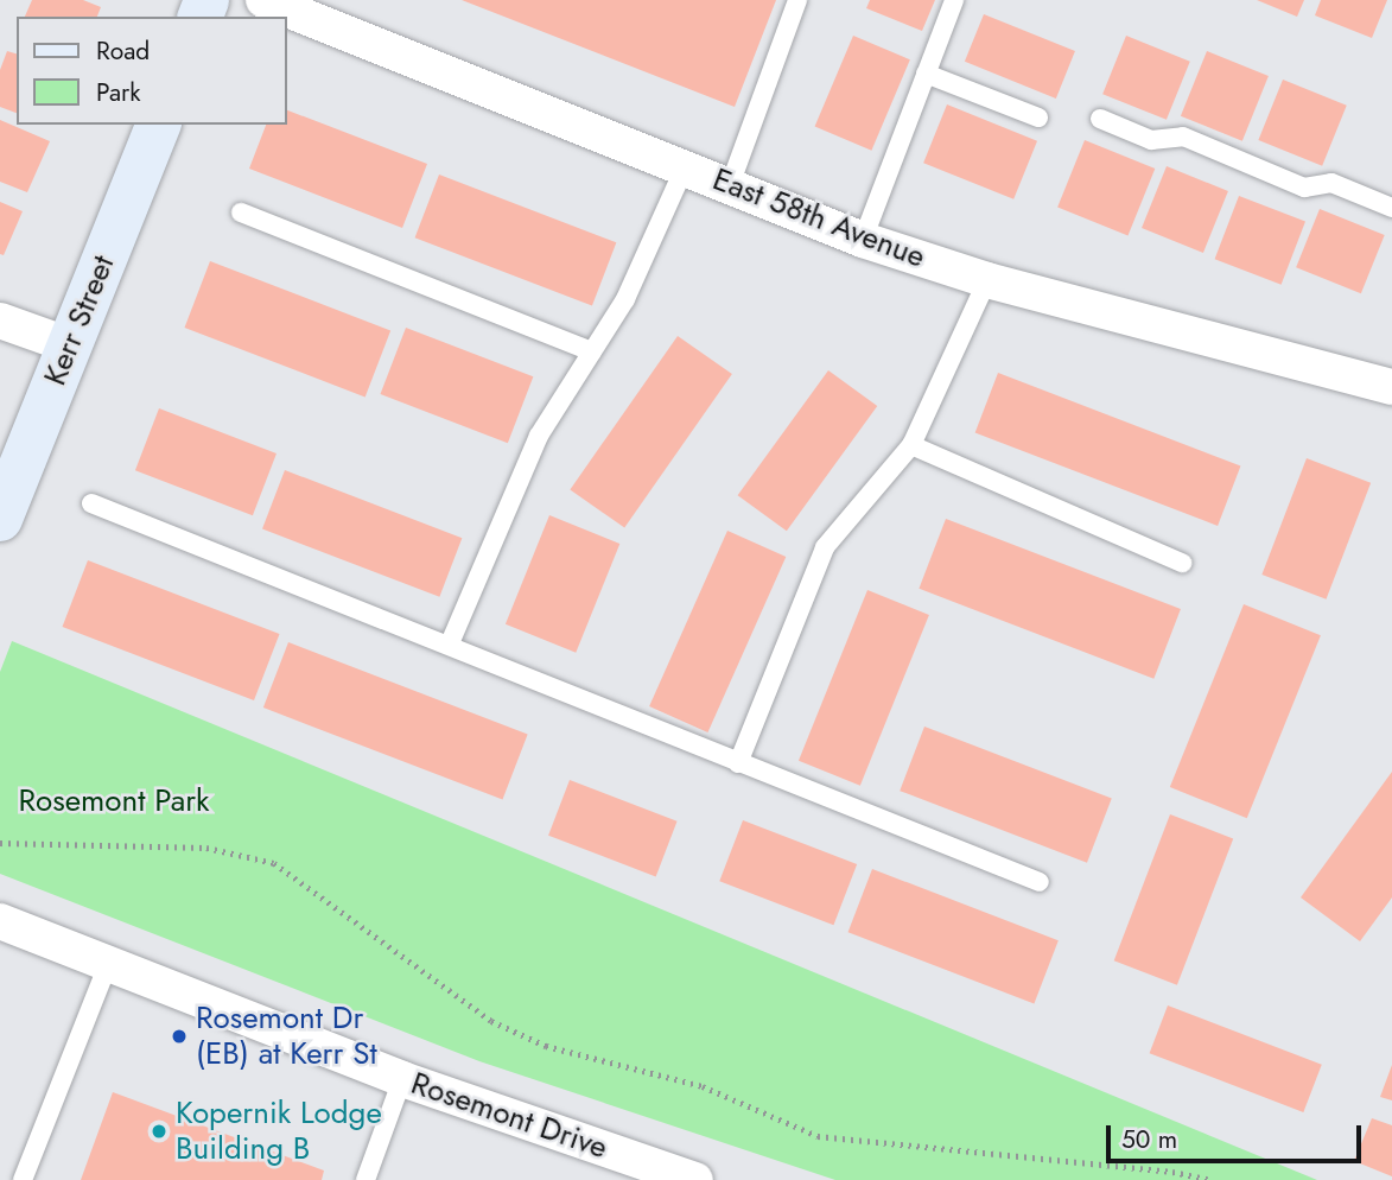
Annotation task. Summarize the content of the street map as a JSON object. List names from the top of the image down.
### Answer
{
  "streets": {
    "street": ["East 58th Avenue", "Kerr Street", "Rosemont Drive"]
  },
  "parks": ["Rosemont Park"],
  "places": ["Rosemont Dr (EB) at Kerr St", "Kopernik Lodge Building B"],
  "legend": ["Road", "Park"],
  "scale_bar": "50 m"
}
